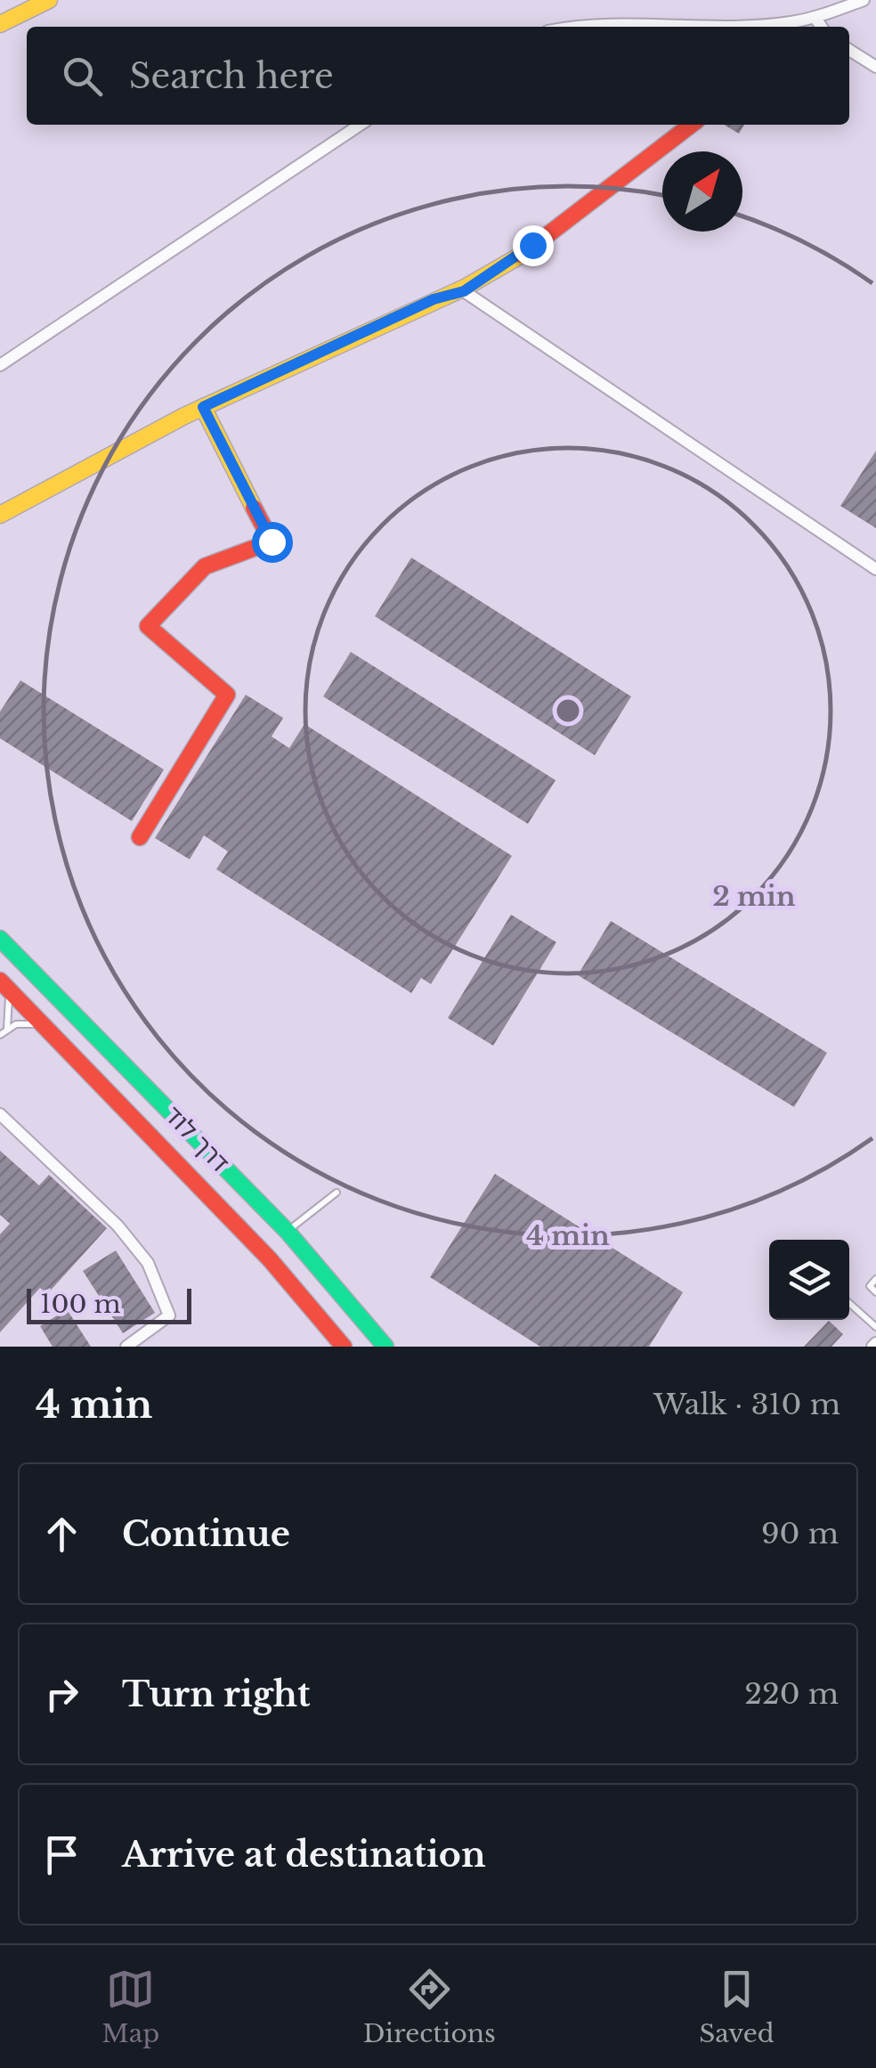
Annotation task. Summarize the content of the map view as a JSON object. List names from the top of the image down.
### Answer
{
  "streets": {
    "street": ["דרך לוד"]
  },
  "scale_bar": "100 m",
  "north": "top right",
  "page": {
    "search": "Search here",
    "scale": "100 m",
    "heading": ["4 min", "Walk · 310 m"],
    "list": [
      ["Continue", "90 m"],
      ["Turn right", "220 m"],
      "Arrive at destination"
    ],
    "nav": ["Map", "Directions", "Saved"]
  },
  "rings": ["2 min", "4 min"]
}
